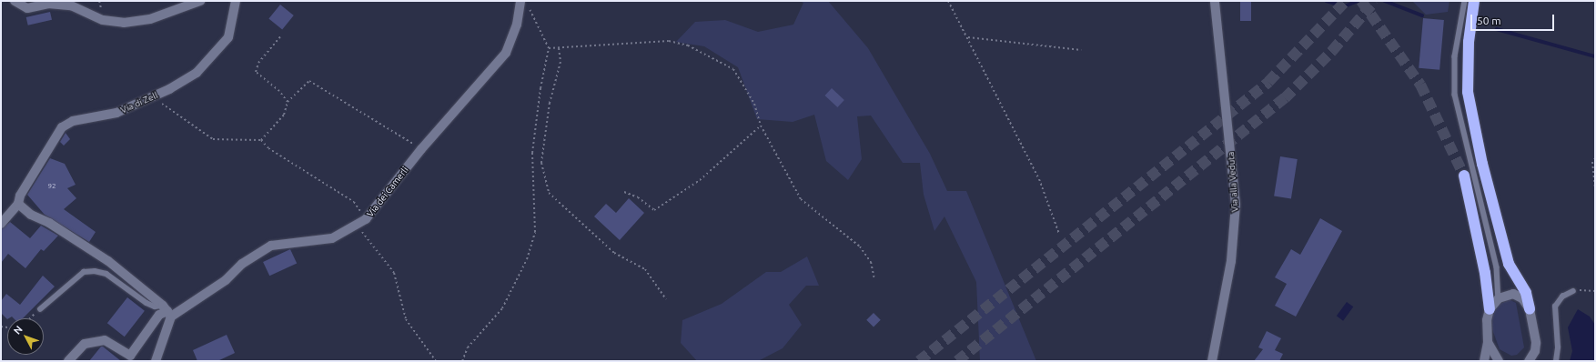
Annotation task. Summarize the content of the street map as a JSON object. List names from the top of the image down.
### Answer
{
  "streets": {
    "street": ["Via di Zell", "Via alla Veduta", "Via dei Camerli"]
  },
  "house_numbers": ["92"],
  "scale_bar": "50 m",
  "north": "top left"
}
